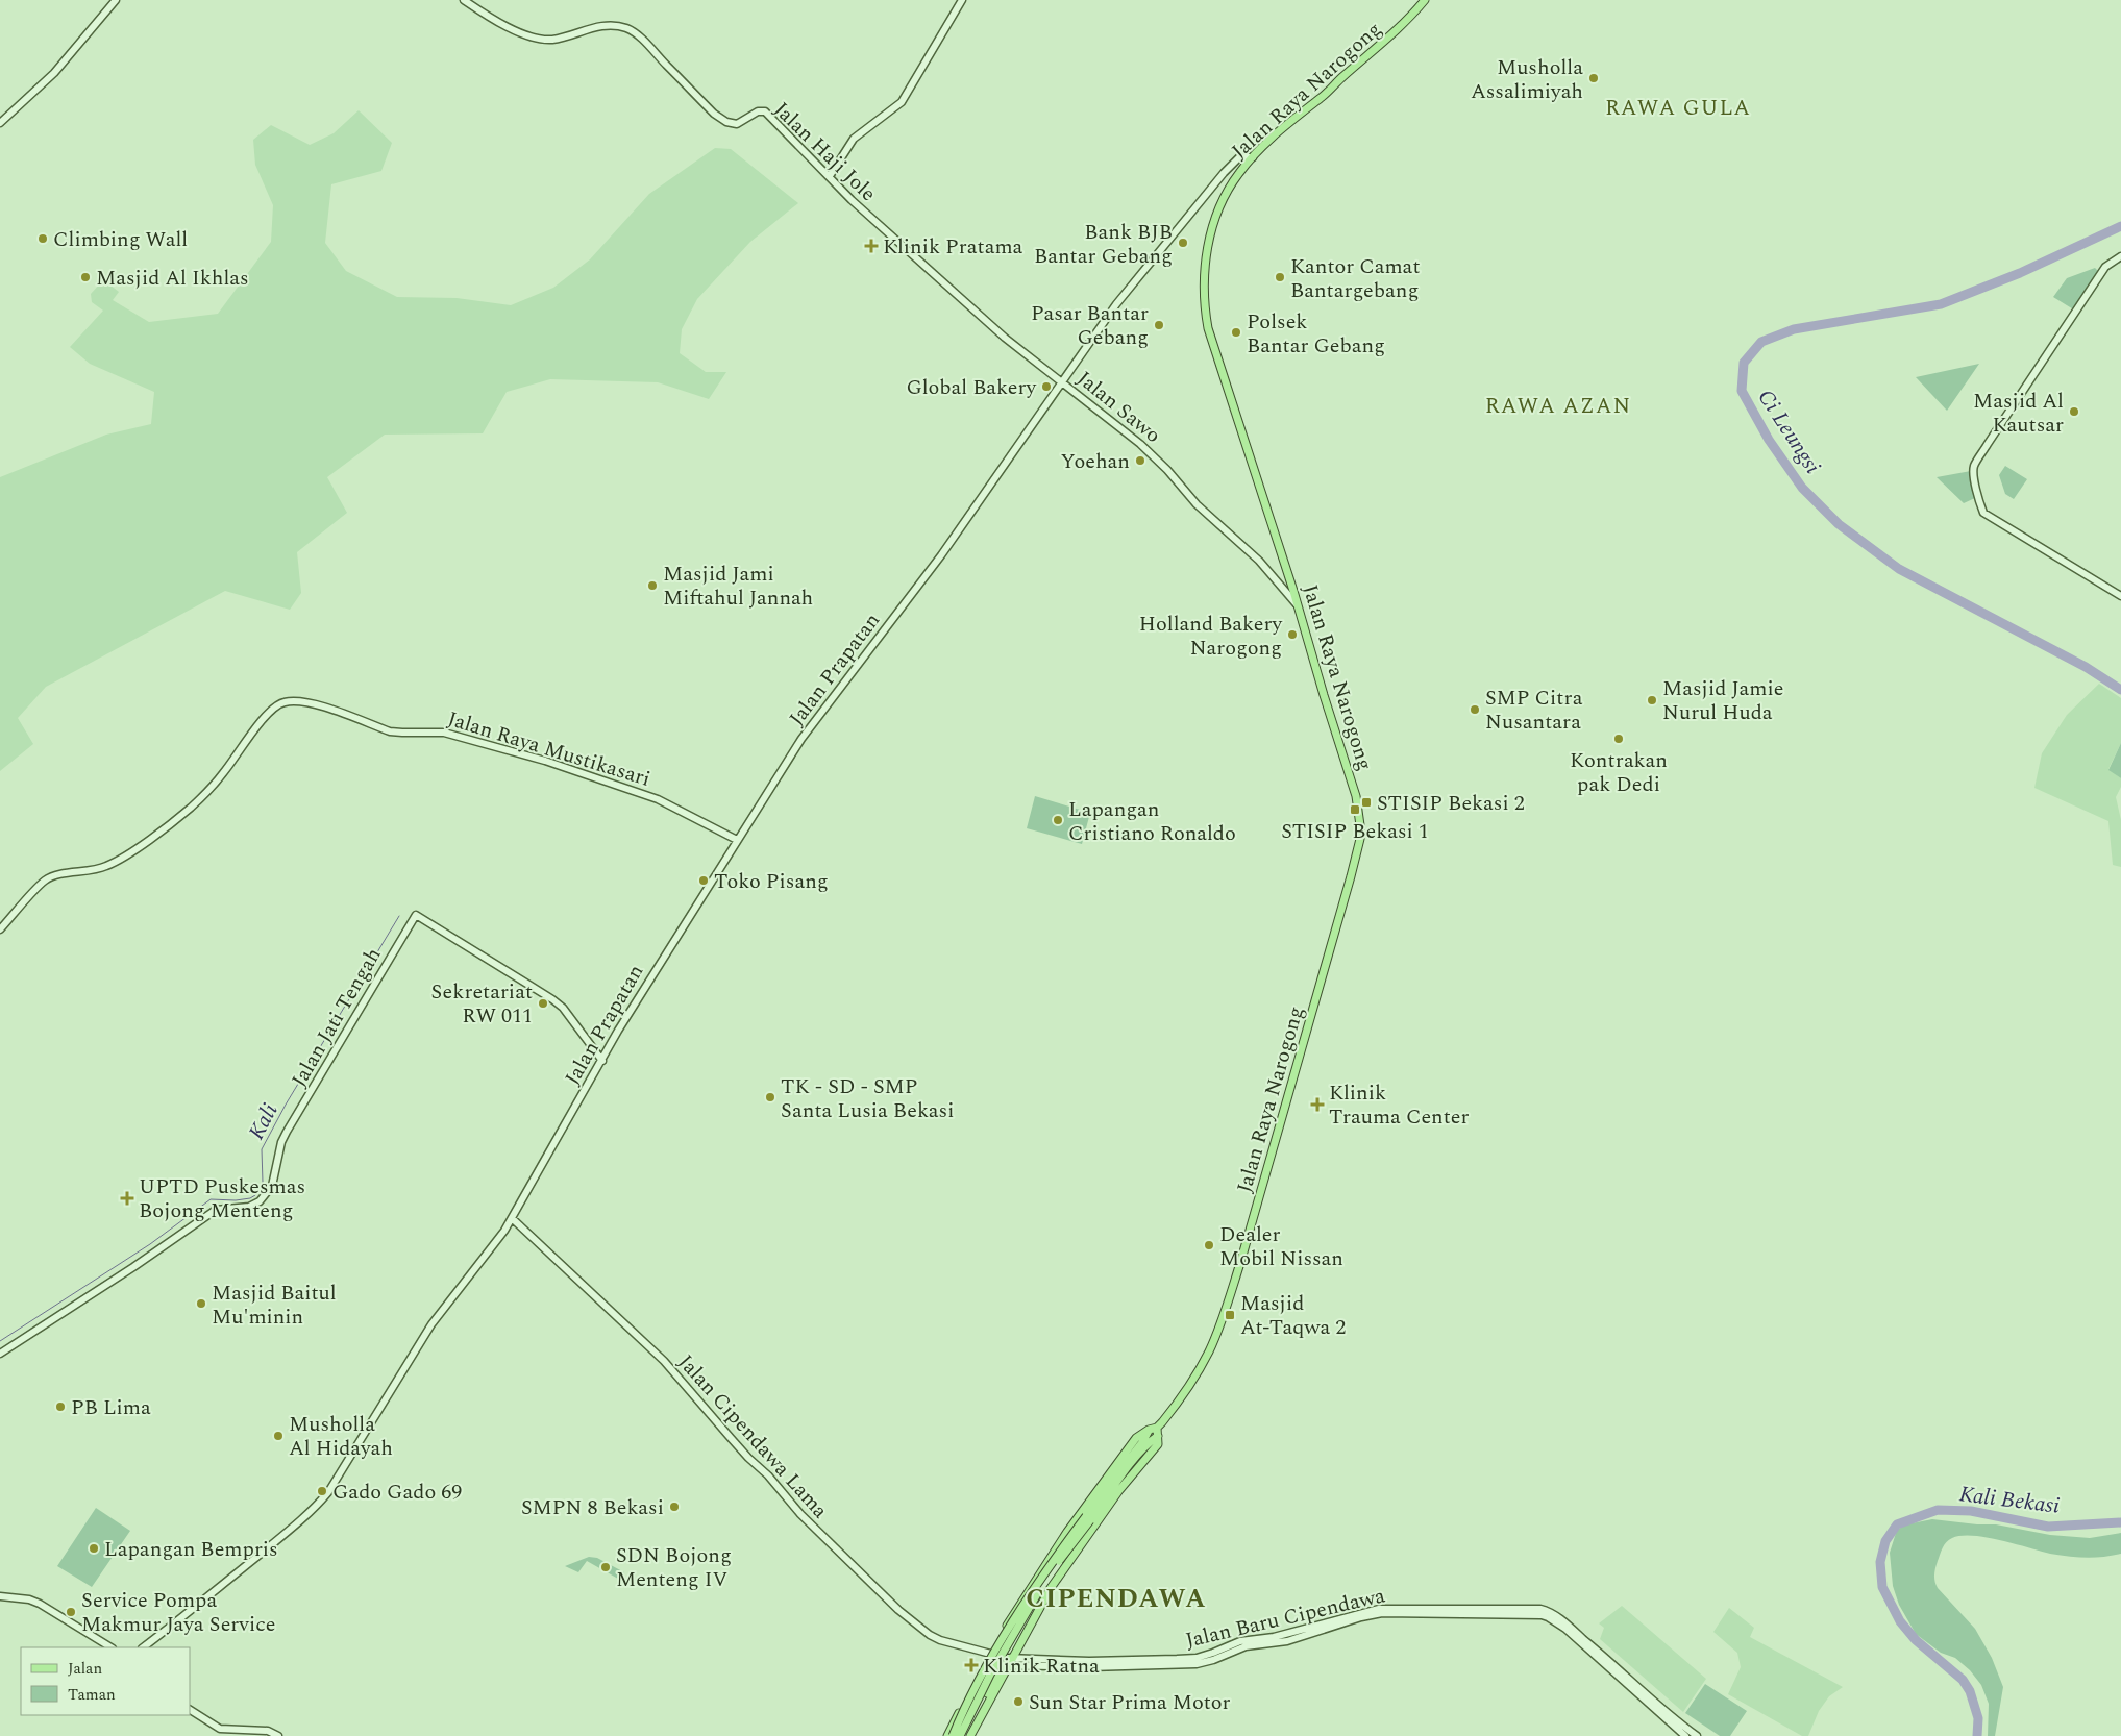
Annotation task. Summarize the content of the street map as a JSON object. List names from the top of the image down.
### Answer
{
  "streets": {
    "main road": [
      "Jalan Raya Narogong",
      "Jalan Haji Jole",
      "Jalan Sawo",
      "Jalan Prapatan",
      "Jalan Raya Mustikasari",
      "Jalan Jati Tengah",
      "Jalan Cipendawa Lama",
      "Jalan Baru Cipendawa"
    ]
  },
  "crossings": [
    ["Jalan Raya Narogong", "Jalan Sawo"],
    ["Jalan Raya Narogong", "Jalan Cipendawa Lama"],
    ["Jalan Raya Narogong", "Jalan Baru Cipendawa"],
    ["Jalan Haji Jole", "Jalan Sawo"],
    ["Jalan Haji Jole", "Jalan Prapatan"],
    ["Jalan Sawo", "Jalan Prapatan"],
    ["Jalan Prapatan", "Jalan Raya Mustikasari"],
    ["Jalan Prapatan", "Jalan Jati Tengah"],
    ["Jalan Prapatan", "Jalan Cipendawa Lama"],
    ["Jalan Cipendawa Lama", "Jalan Baru Cipendawa"]
  ],
  "districts": ["RAWA GULA", "RAWA AZAN", "CIPENDAWA"],
  "water": ["Ci Leungsi", "Kali", "Kali Bekasi"],
  "places": {
    "other": [
      "Musholla Assalimiyah",
      "Climbing Wall",
      "Bank BJB Bantar Gebang",
      "Masjid Al Ikhlas",
      "Kantor Camat Bantargebang",
      "Pasar Bantar Gebang",
      "Polsek Bantar Gebang",
      "Global Bakery",
      "Masjid Al Kautsar",
      "Yoehan",
      "Masjid Jami Miftahul Jannah",
      "Holland Bakery Narogong",
      "Masjid Jamie Nurul Huda",
      "SMP Citra Nusantara",
      "Kontrakan pak Dedi",
      "Lapangan Cristiano Ronaldo",
      "Toko Pisang",
      "Sekretariat RW 011",
      "TK - SD - SMP Santa Lusia Bekasi",
      "Dealer Mobil Nissan",
      "Masjid Baitul Mu'minin",
      "PB Lima",
      "Musholla Al Hidayah",
      "Gado Gado 69",
      "SMPN 8 Bekasi",
      "Lapangan Bempris",
      "SDN Bojong Menteng IV",
      "Service Pompa Makmur Jaya Service",
      "Sun Star Prima Motor"
    ],
    "health": [
      "Klinik Pratama",
      "Klinik Trauma Center",
      "UPTD Puskesmas Bojong Menteng",
      "Klinik Ratna"
    ],
    "transit": ["STISIP Bekasi 2", "STISIP Bekasi 1", "Masjid At-Taqwa 2"]
  },
  "legend": ["Jalan", "Taman"]
}
